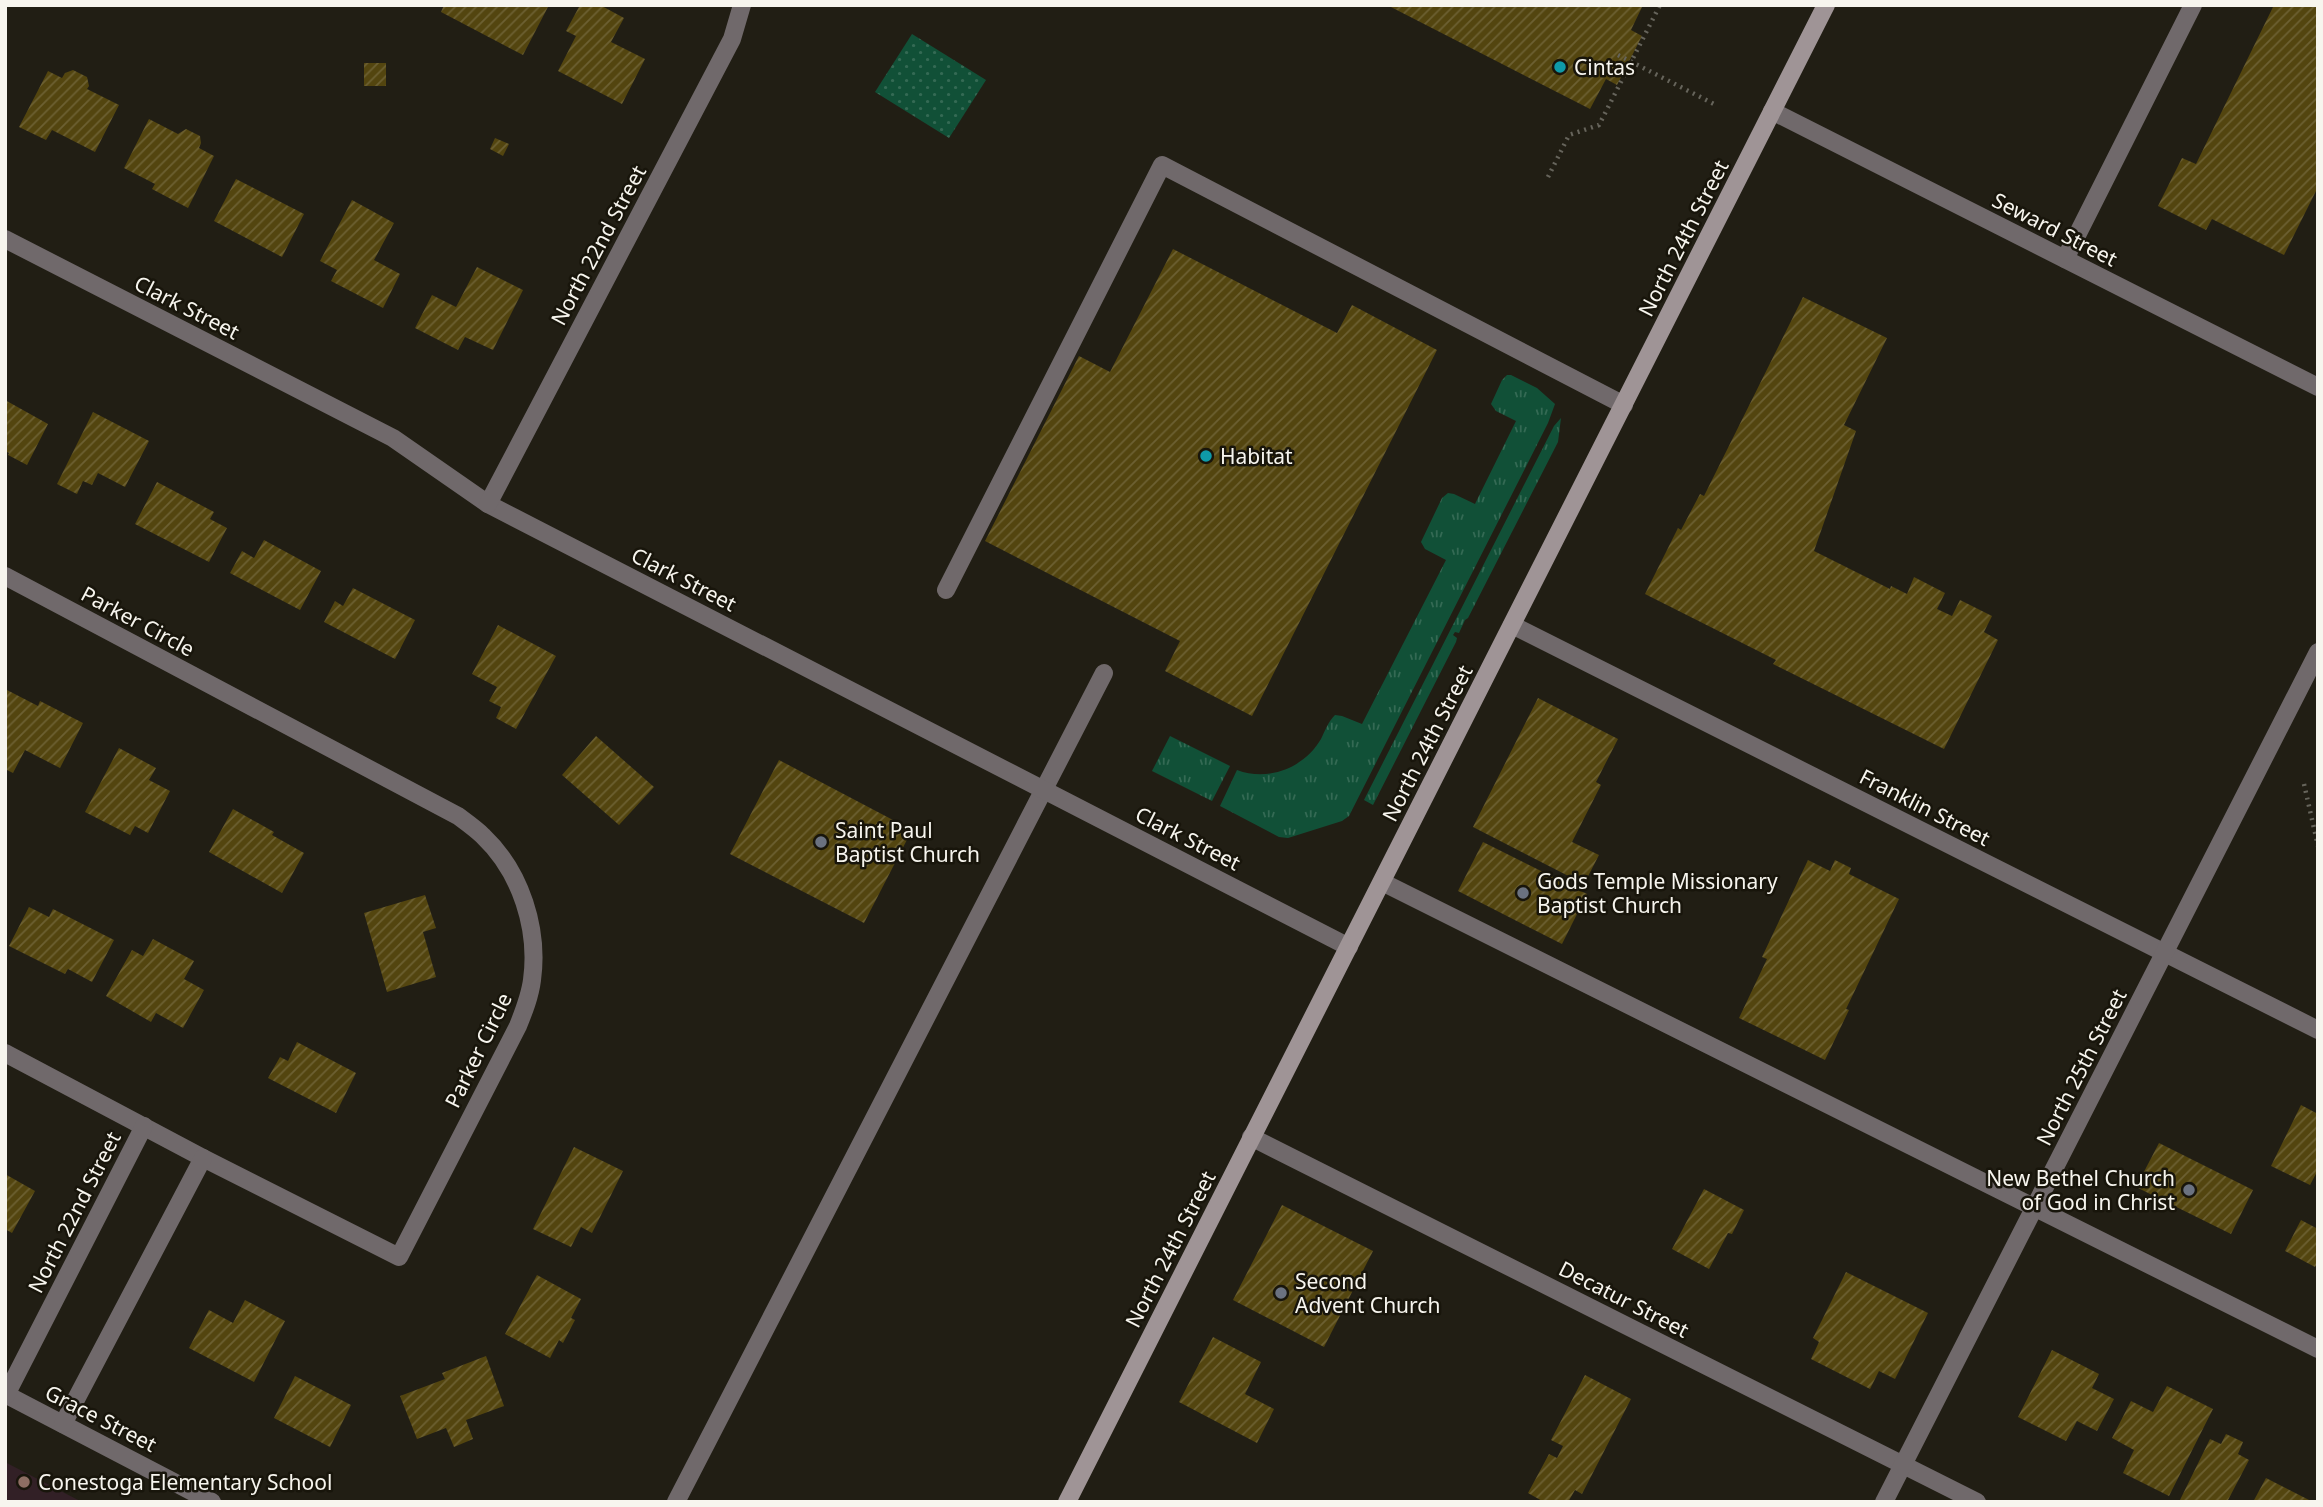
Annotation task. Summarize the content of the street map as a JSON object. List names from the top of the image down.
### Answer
{
  "streets": {
    "main road": ["North 24th Street"],
    "street": [
      "Seward Street",
      "North 22nd Street",
      "Clark Street",
      "Parker Circle",
      "Franklin Street",
      "North 25th Street",
      "Decatur Street",
      "Grace Street"
    ]
  },
  "crossings": [
    ["Seward Street", "North 24th Street"],
    ["North 24th Street", "Clark Street"],
    ["North 24th Street", "Franklin Street"],
    ["North 24th Street", "Decatur Street"],
    ["North 22nd Street", "Clark Street"],
    ["North 22nd Street", "Parker Circle"],
    ["North 22nd Street", "Grace Street"],
    ["Franklin Street", "North 25th Street"],
    ["North 25th Street", "Decatur Street"]
  ],
  "places": [
    "Cintas",
    "Habitat",
    "Saint Paul Baptist Church",
    "Gods Temple Missionary Baptist Church",
    "New Bethel Church of God in Christ",
    "Second Advent Church",
    "Conestoga Elementary School"
  ]
}
